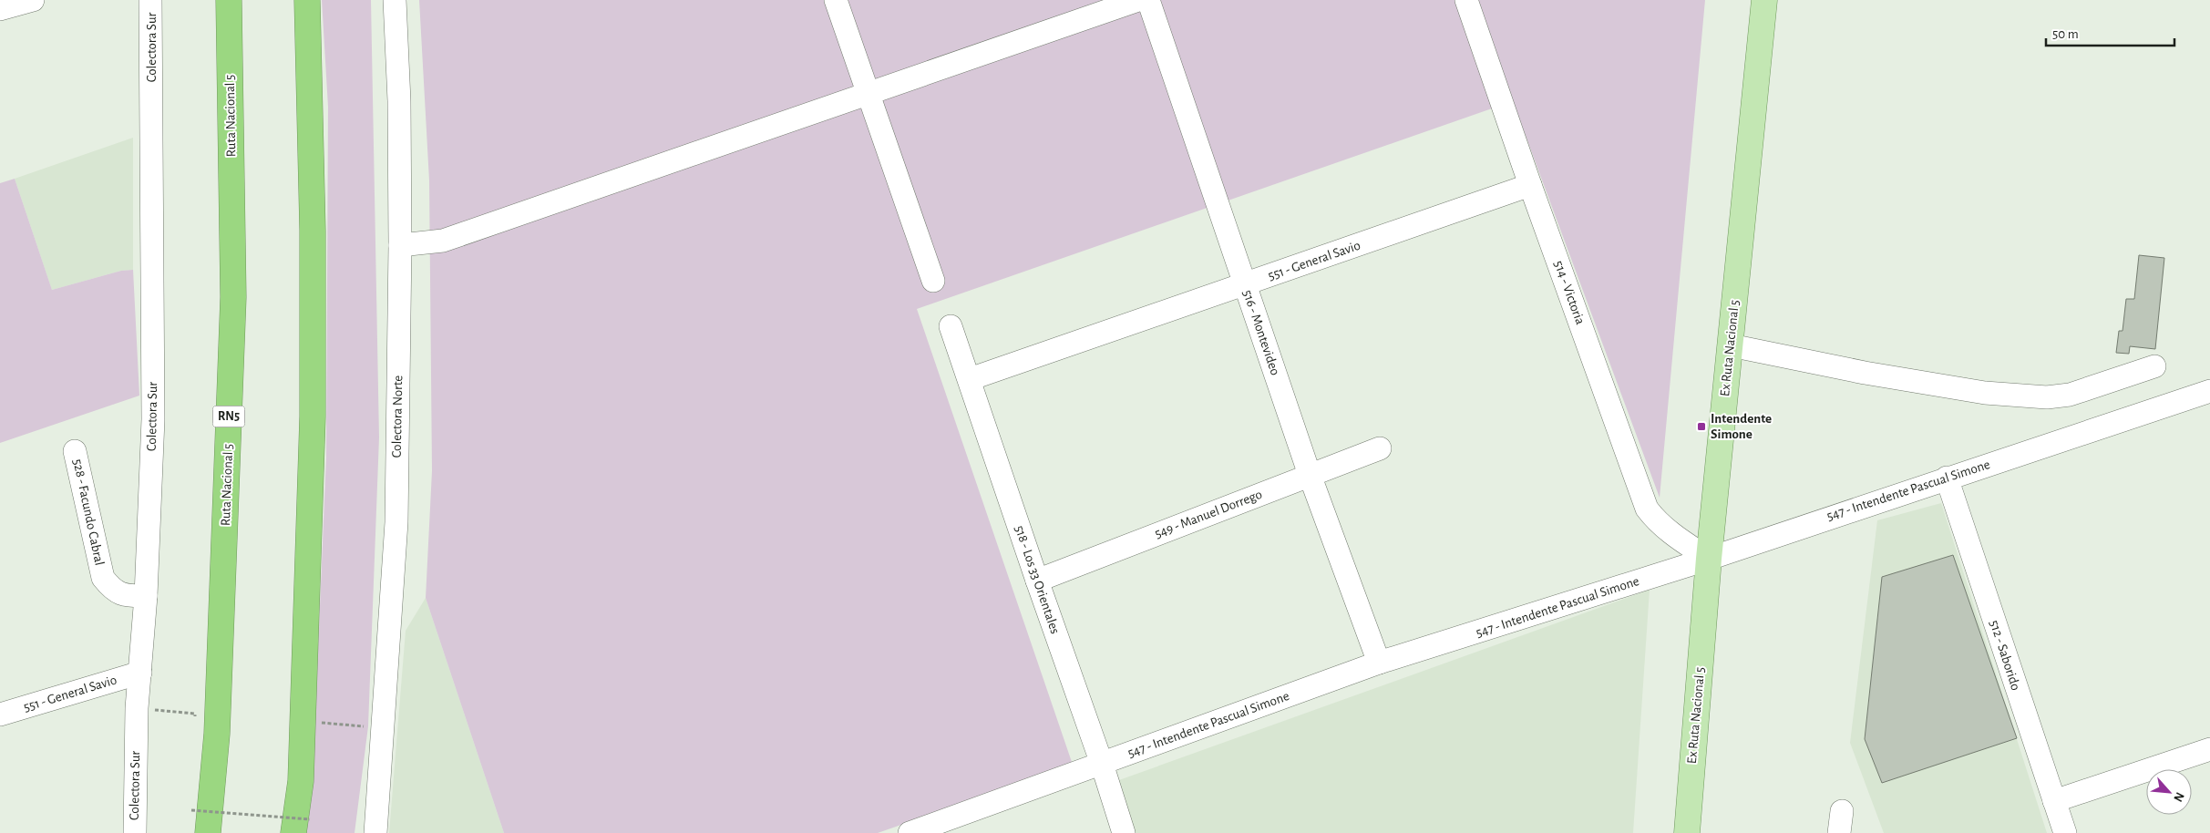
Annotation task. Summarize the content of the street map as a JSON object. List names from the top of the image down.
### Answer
{
  "streets": {
    "highway": ["Ruta Nacional 5", "RN5"],
    "main road": ["Ex Ruta Nacional 5"],
    "street": [
      "Colectora Sur",
      "551 - General Savio",
      "514 - Victoria",
      "516 - Montevideo",
      "Colectora Norte",
      "547 - Intendente Pascual Simone",
      "528 - Facundo Cabral",
      "549 - Manuel Dorrego",
      "518 - Los 33 Orientales",
      "512 - Saborido"
    ]
  },
  "crossings": [
    ["Colectora Sur", "551 - General Savio"],
    ["Colectora Sur", "528 - Facundo Cabral"],
    ["551 - General Savio", "514 - Victoria"],
    ["551 - General Savio", "516 - Montevideo"],
    ["551 - General Savio", "518 - Los 33 Orientales"],
    ["514 - Victoria", "Ex Ruta Nacional 5"],
    ["514 - Victoria", "547 - Intendente Pascual Simone"],
    ["516 - Montevideo", "547 - Intendente Pascual Simone"],
    ["516 - Montevideo", "549 - Manuel Dorrego"],
    ["Ex Ruta Nacional 5", "547 - Intendente Pascual Simone"],
    ["547 - Intendente Pascual Simone", "518 - Los 33 Orientales"],
    ["547 - Intendente Pascual Simone", "512 - Saborido"],
    ["549 - Manuel Dorrego", "518 - Los 33 Orientales"]
  ],
  "places": {
    "transit": ["Intendente Simone"]
  },
  "scale_bar": "50 m",
  "north": "bottom right"
}
